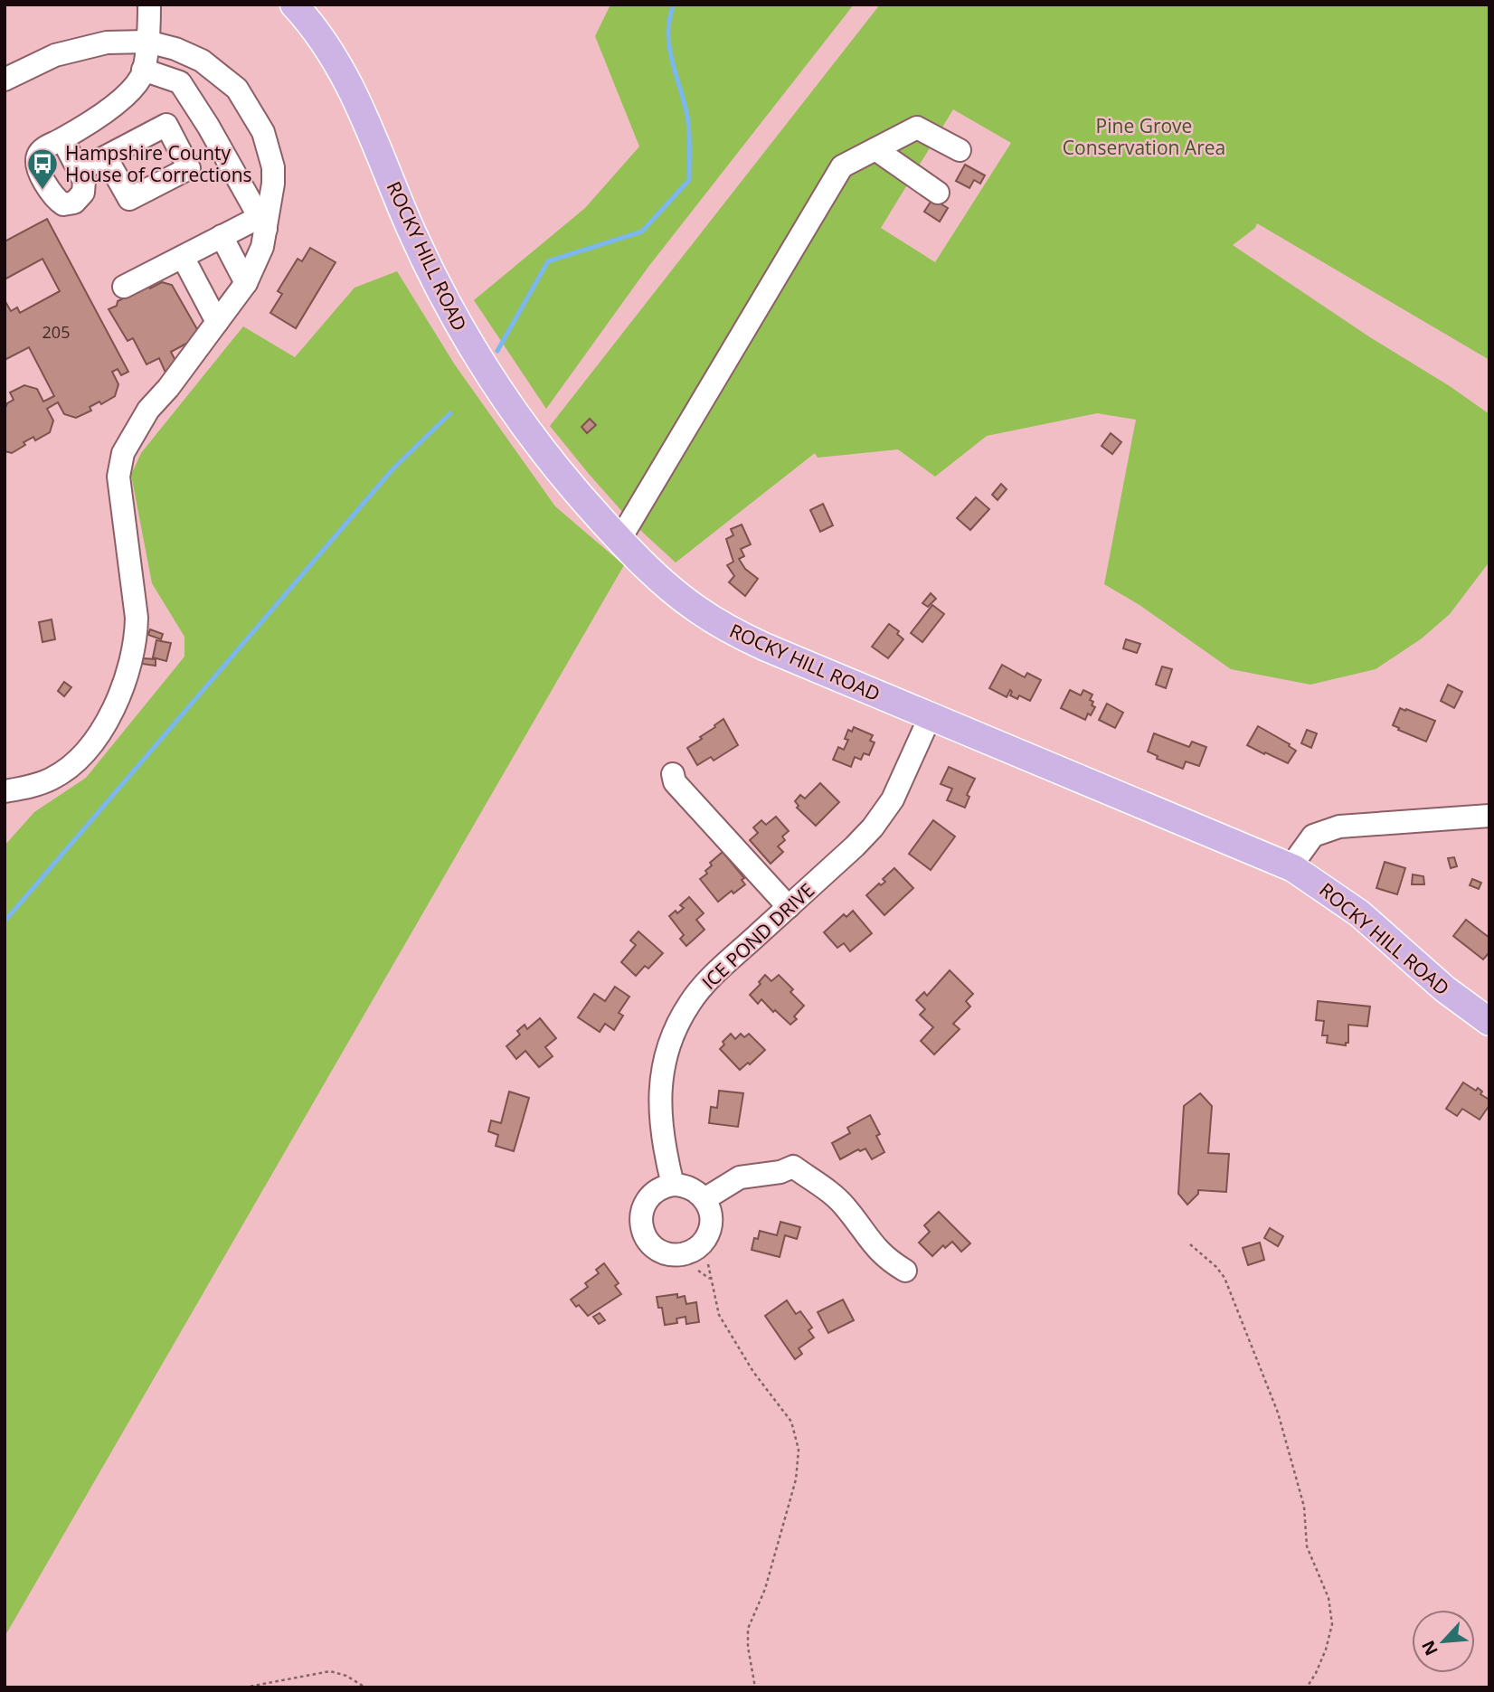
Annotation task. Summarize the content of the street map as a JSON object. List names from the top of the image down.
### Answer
{
  "streets": {
    "main road": ["ROCKY HILL ROAD"],
    "street": ["ICE POND DRIVE"]
  },
  "crossings": [
    ["ROCKY HILL ROAD", "ICE POND DRIVE"]
  ],
  "parks": ["Pine Grove Conservation Area"],
  "places": {
    "bus stop": ["Hampshire County House of Corrections"]
  },
  "house_numbers": ["205"],
  "north": "bottom left"
}
